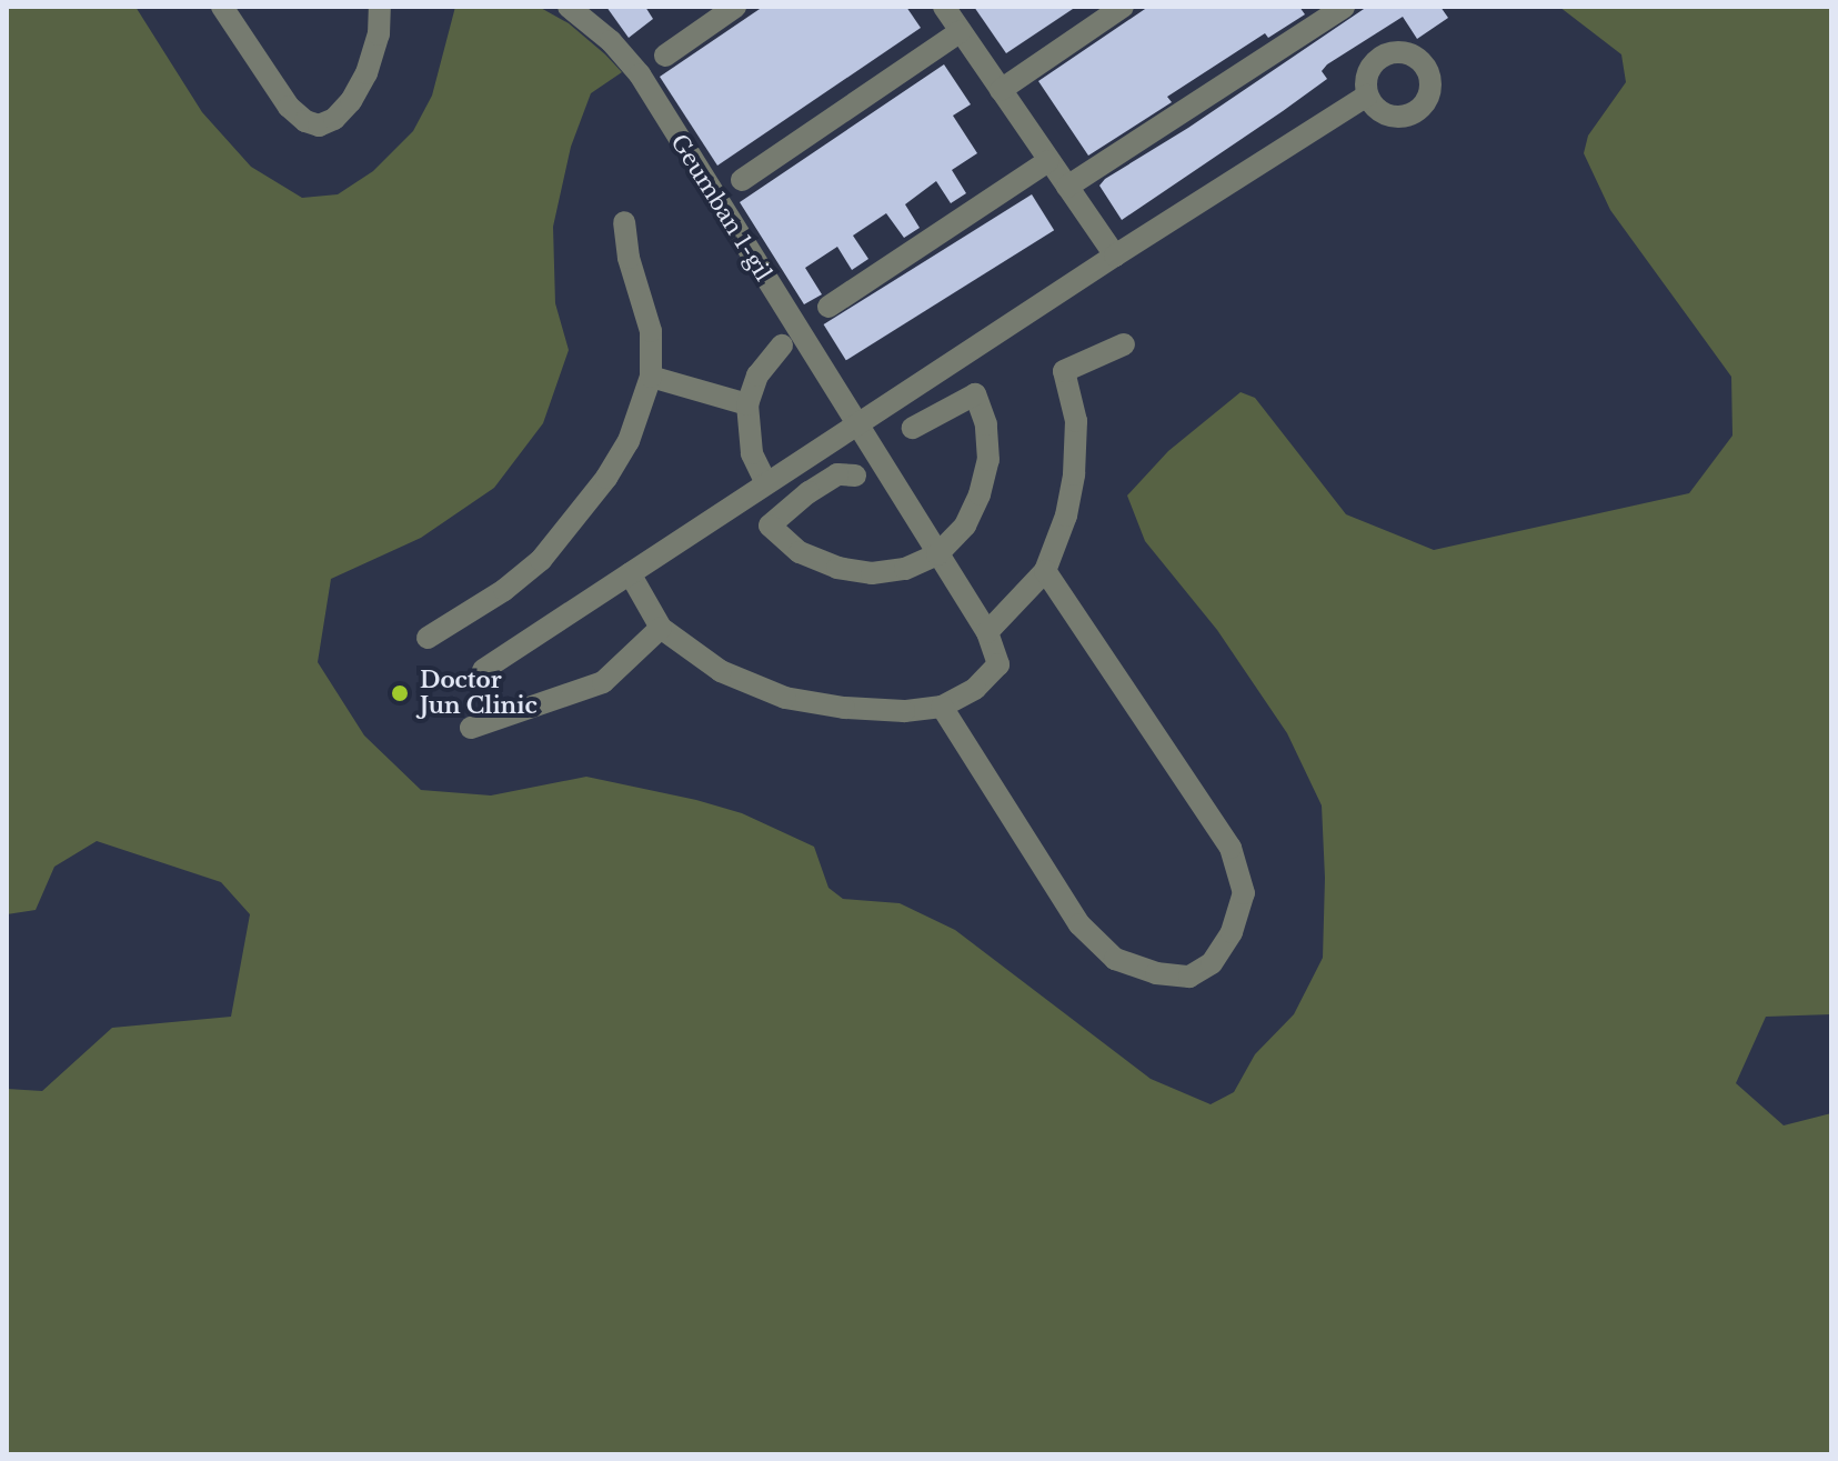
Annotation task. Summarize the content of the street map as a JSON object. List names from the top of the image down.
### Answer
{
  "streets": {
    "street": ["Geumban 1-gil"]
  },
  "places": ["Doctor Jun Clinic"]
}
